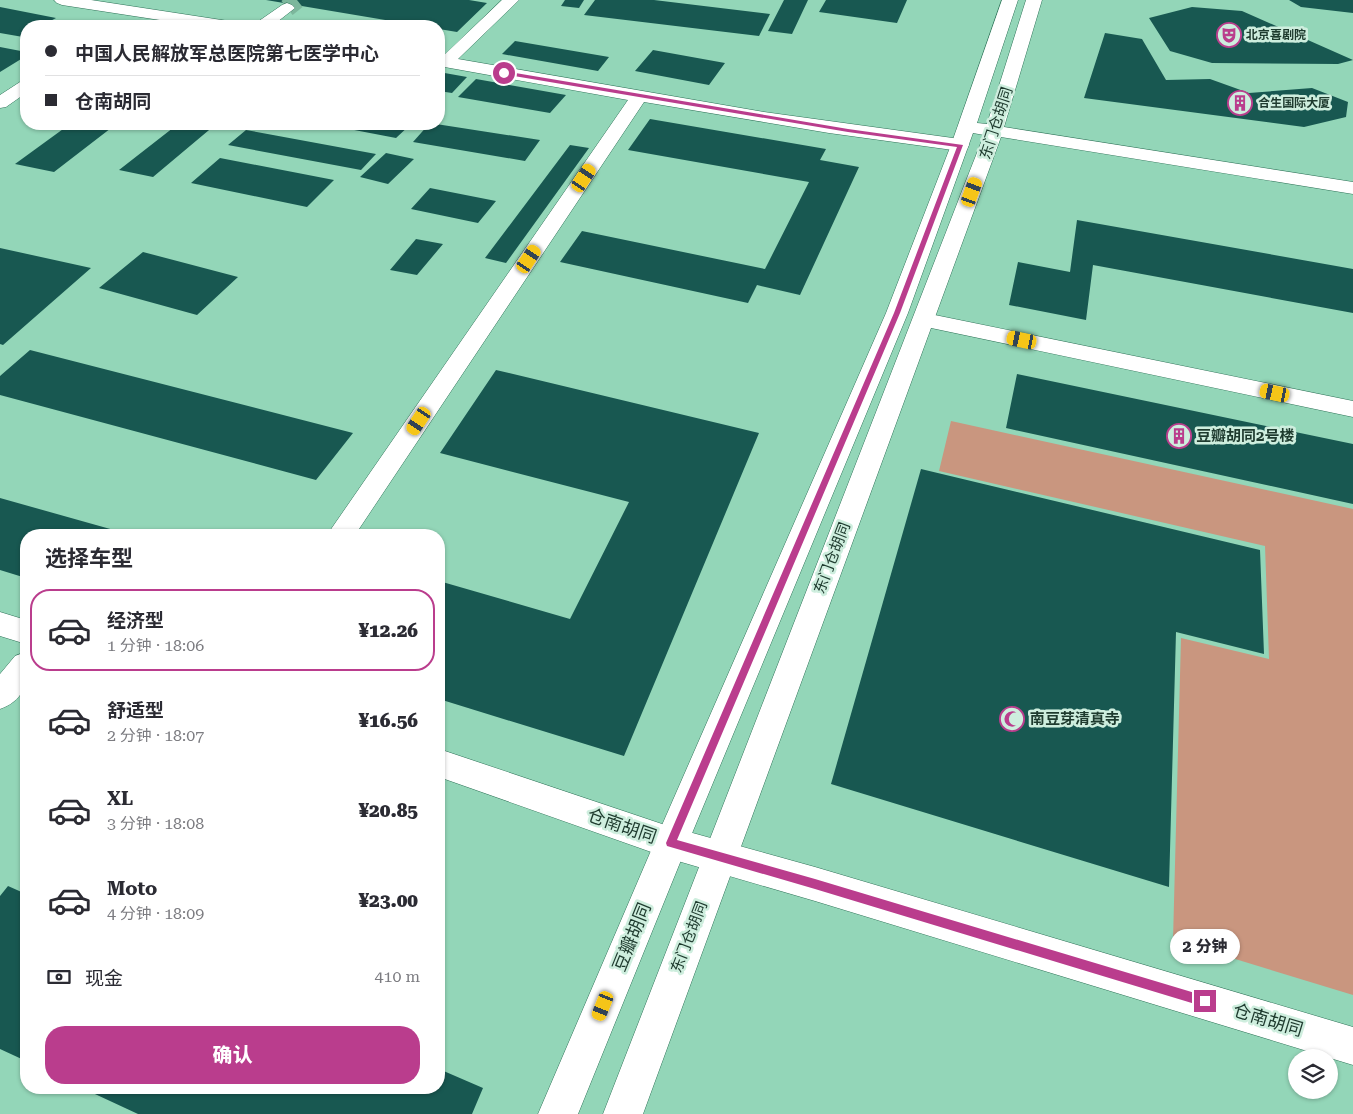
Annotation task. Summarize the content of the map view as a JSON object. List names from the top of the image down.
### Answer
{
  "streets": {
    "street": ["东门仓胡同", "仓南胡同", "豆瓣胡同"]
  },
  "crossings": [
    ["东门仓胡同", "仓南胡同"],
    ["东门仓胡同", "豆瓣胡同"],
    ["仓南胡同", "豆瓣胡同"]
  ],
  "places": {
    "theatre": ["北京喜剧院"],
    "building": ["合生国际大厦", "豆瓣胡同2号楼"],
    "mosque": ["南豆芽清真寺"]
  },
  "page": {
    "banner": ["中国人民解放军总医院第七医学中心", "仓南胡同"],
    "heading": "选择车型",
    "list": [
      {
        "name": "经济型",
        "note": "1 分钟 · 18:06",
        "value": "¥12.26"
      },
      {
        "name": "舒适型",
        "note": "2 分钟 · 18:07",
        "value": "¥16.56"
      },
      {
        "name": "XL",
        "note": "3 分钟 · 18:08",
        "value": "¥20.85"
      },
      {
        "name": "Moto",
        "note": "4 分钟 · 18:09",
        "value": "¥23.00"
      }
    ],
    "bubble": "2 分钟",
    "pay": ["现金", "410 m"],
    "buttons": "确认"
  }
}
